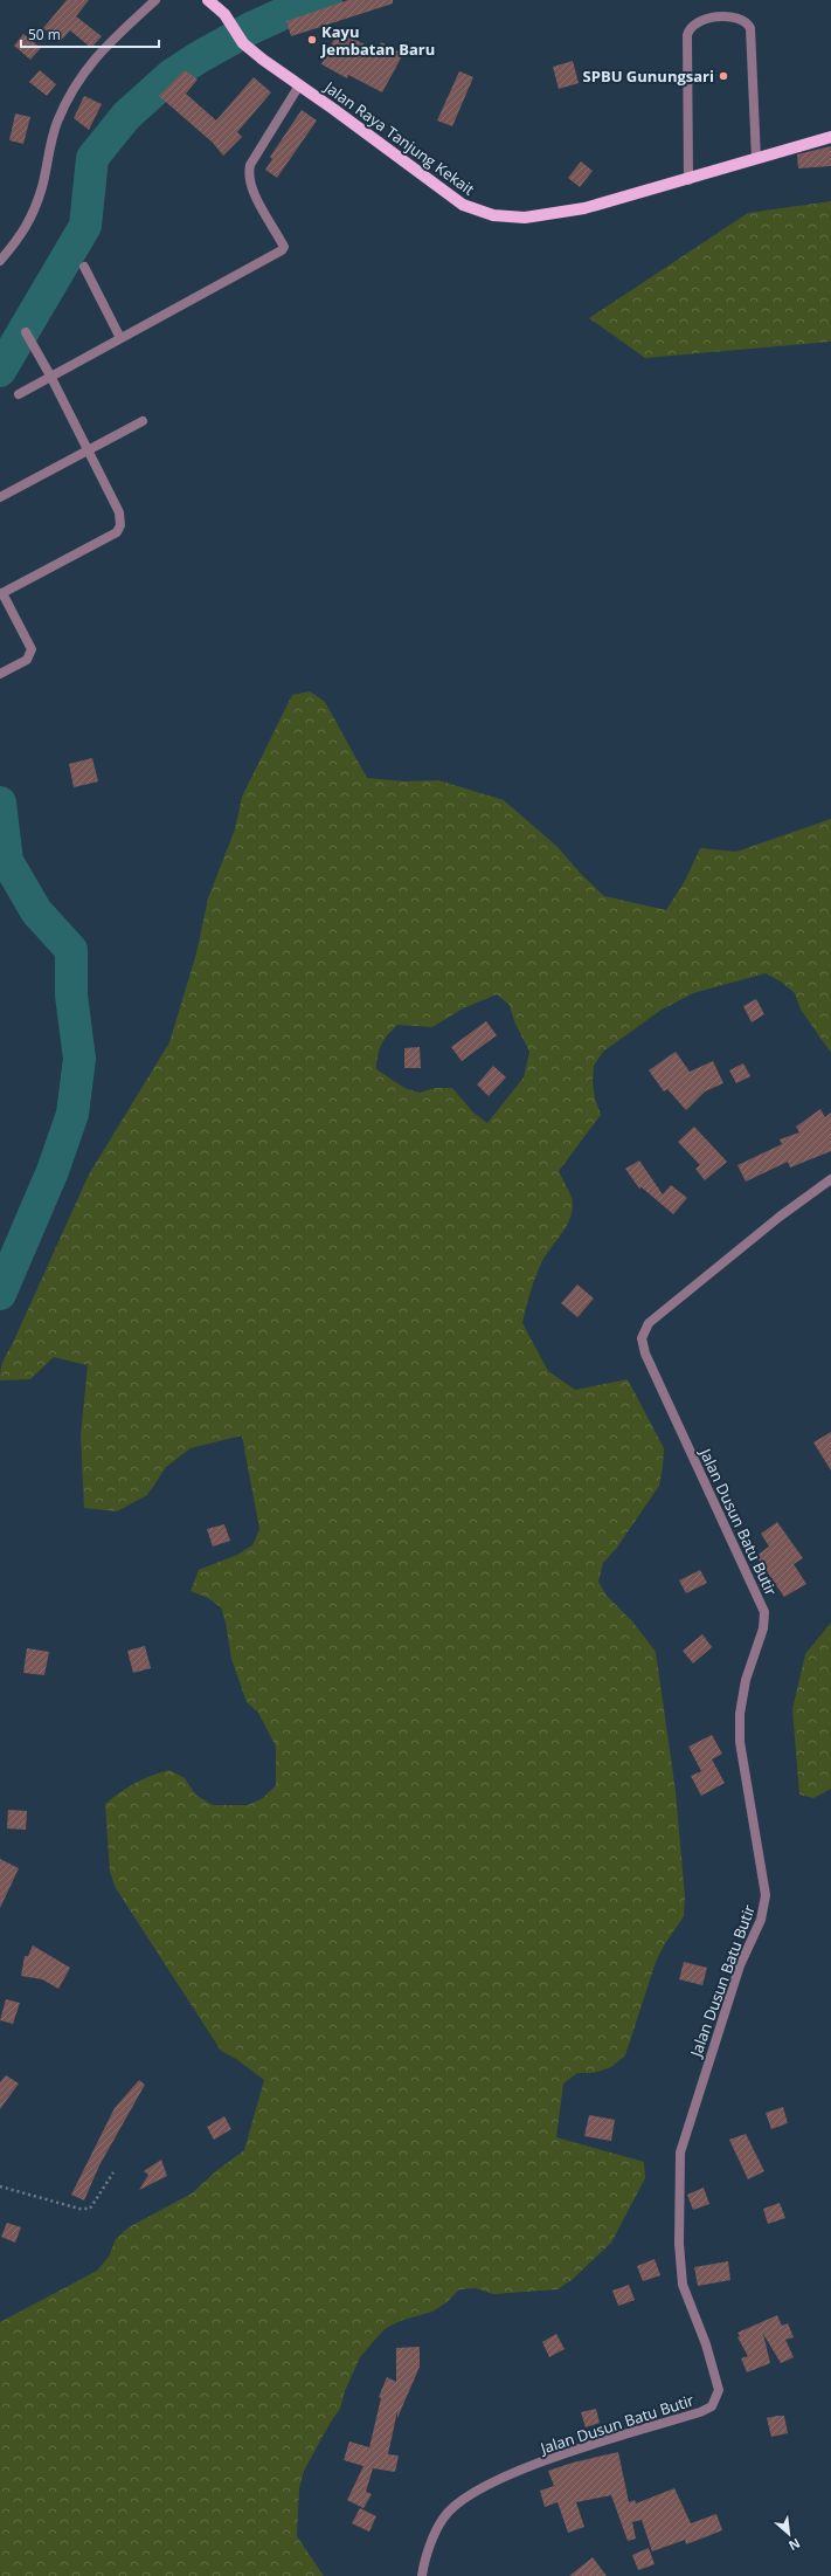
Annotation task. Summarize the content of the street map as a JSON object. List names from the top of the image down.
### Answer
{
  "streets": {
    "main road": ["Jalan Raya Tanjung Kekait"],
    "street": ["Jalan Dusun Batu Butir"]
  },
  "places": ["Kayu Jembatan Baru", "SPBU Gunungsari"],
  "scale_bar": "50 m",
  "north": "bottom right"
}
